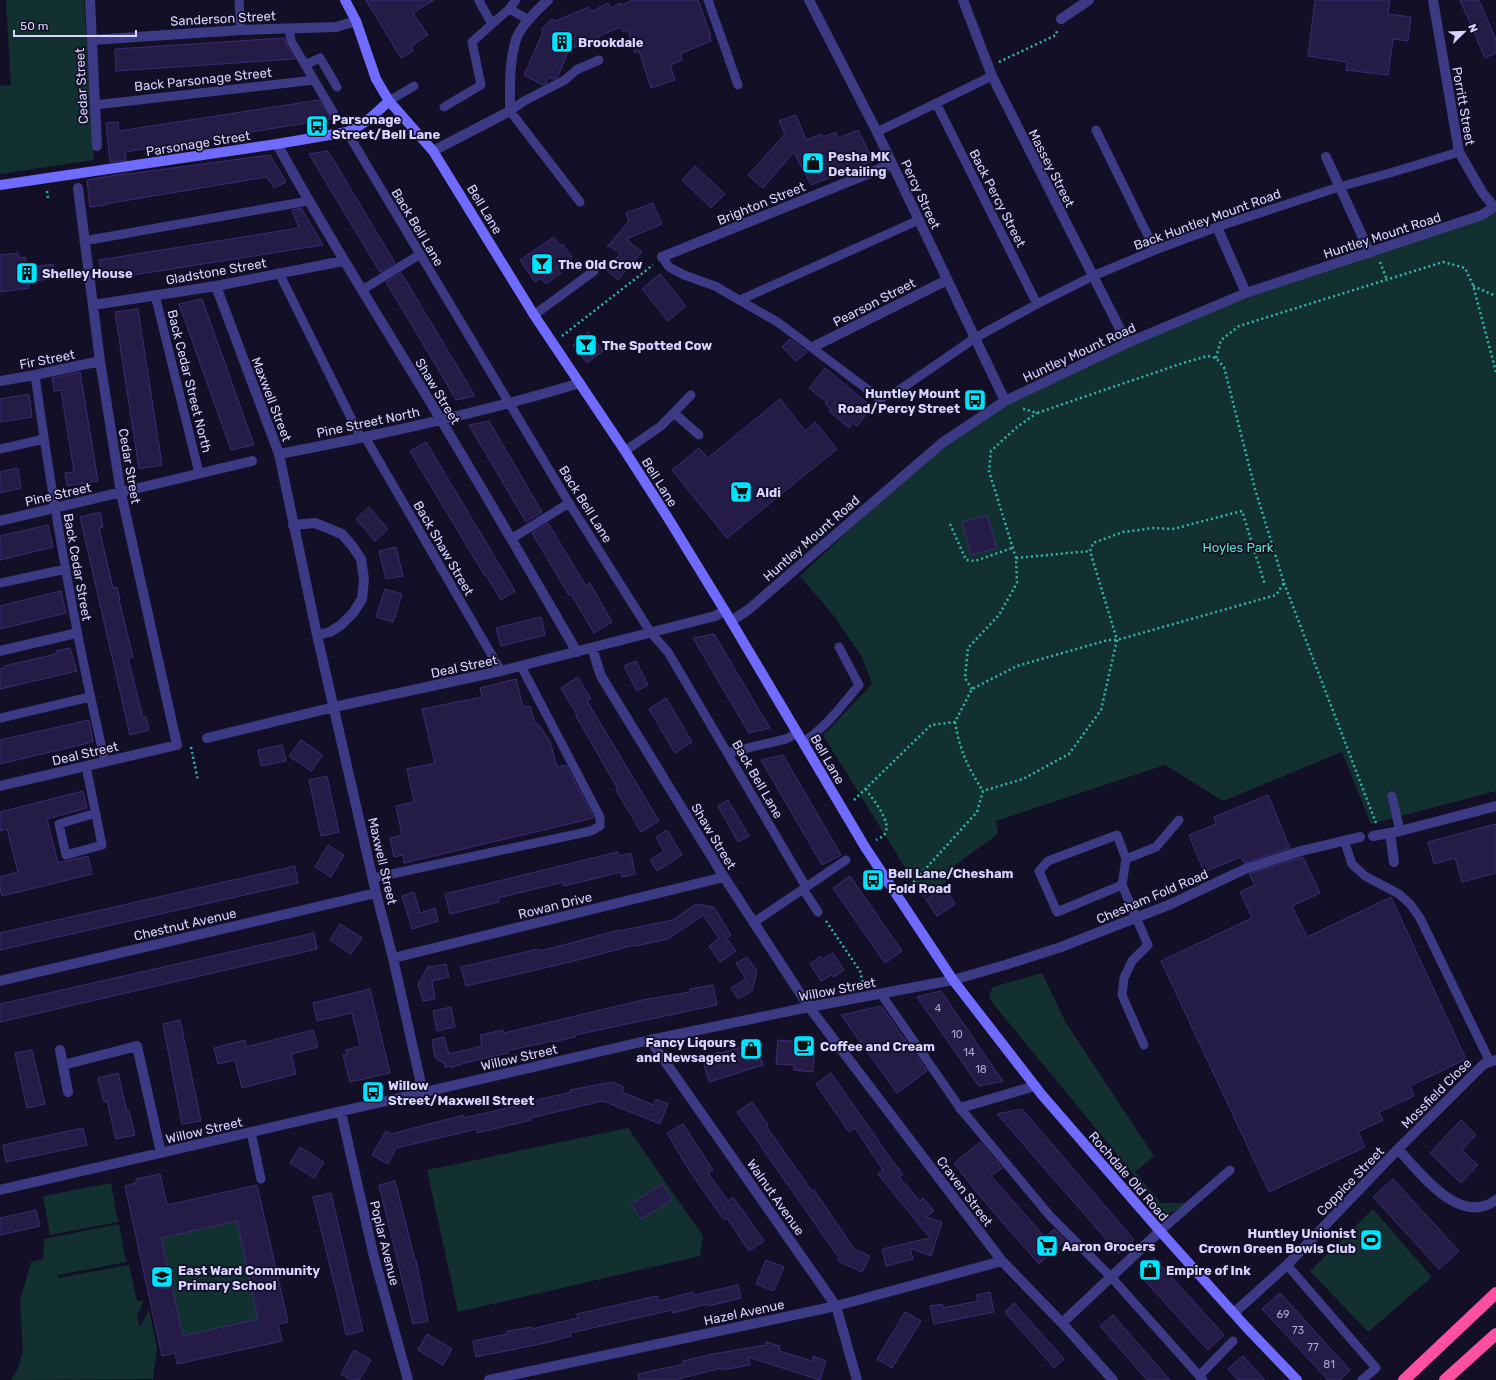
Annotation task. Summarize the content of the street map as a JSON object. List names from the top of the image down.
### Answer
{
  "streets": {
    "main road": ["Parsonage Street", "Bell Lane", "Rochdale Old Road"],
    "street": [
      "Sanderson Street",
      "Cedar Street",
      "Porritt Street",
      "Massey Street",
      "Percy Street",
      "Brighton Street",
      "Huntley Mount Road",
      "Gladstone Street",
      "Pearson Street",
      "Fir Street",
      "Shaw Street",
      "Maxwell Street",
      "Pine Street North",
      "Pine Street",
      "Deal Street",
      "Chesham Fold Road",
      "Rowan Drive",
      "Chestnut Avenue",
      "Willow Street",
      "Mossfield Close",
      "Coppice Street",
      "Craven Street",
      "Walnut Avenue",
      "Poplar Avenue",
      "Hazel Avenue"
    ],
    "lane": [
      "Back Parsonage Street",
      "Back Percy Street",
      "Back Huntley Mount Road",
      "Back Bell Lane",
      "Back Cedar Street North",
      "Back Shaw Street",
      "Back Cedar Street"
    ]
  },
  "crossings": [
    ["Sanderson Street", "Cedar Street"],
    ["Sanderson Street", "Bell Lane"],
    ["Back Parsonage Street", "Cedar Street"],
    ["Cedar Street", "Gladstone Street"],
    ["Cedar Street", "Fir Street"],
    ["Cedar Street", "Pine Street"],
    ["Cedar Street", "Deal Street"],
    ["Porritt Street", "Back Huntley Mount Road"],
    ["Porritt Street", "Huntley Mount Road"],
    ["Parsonage Street", "Bell Lane"],
    ["Parsonage Street", "Back Bell Lane"],
    ["Parsonage Street", "Shaw Street"],
    ["Massey Street", "Back Huntley Mount Road"],
    ["Massey Street", "Huntley Mount Road"],
    ["Percy Street", "Brighton Street"],
    ["Percy Street", "Back Huntley Mount Road"],
    ["Percy Street", "Huntley Mount Road"],
    ["Percy Street", "Pearson Street"],
    ["Back Percy Street", "Back Huntley Mount Road"],
    ["Bell Lane", "Huntley Mount Road"],
    ["Bell Lane", "Pine Street North"],
    ["Bell Lane", "Deal Street"],
    ["Bell Lane", "Chesham Fold Road"],
    ["Bell Lane", "Willow Street"],
    ["Bell Lane", "Rochdale Old Road"],
    ["Back Huntley Mount Road", "Pearson Street"],
    ["Back Bell Lane", "Pine Street North"],
    ["Back Bell Lane", "Deal Street"],
    ["Gladstone Street", "Back Cedar Street North"],
    ["Gladstone Street", "Shaw Street"],
    ["Gladstone Street", "Maxwell Street"],
    ["Gladstone Street", "Back Shaw Street"],
    ["Fir Street", "Back Cedar Street"],
    ["Shaw Street", "Pine Street North"],
    ["Shaw Street", "Deal Street"],
    ["Shaw Street", "Rowan Drive"],
    ["Shaw Street", "Willow Street"],
    ["Shaw Street", "Craven Street"],
    ["Maxwell Street", "Pine Street North"],
    ["Maxwell Street", "Deal Street"],
    ["Maxwell Street", "Rowan Drive"],
    ["Maxwell Street", "Chestnut Avenue"],
    ["Maxwell Street", "Willow Street"],
    ["Pine Street North", "Back Shaw Street"],
    ["Pine Street", "Back Cedar Street"],
    ["Back Shaw Street", "Deal Street"],
    ["Back Cedar Street", "Deal Street"],
    ["Chesham Fold Road", "Willow Street"],
    ["Chesham Fold Road", "Rochdale Old Road"],
    ["Willow Street", "Rochdale Old Road"],
    ["Willow Street", "Craven Street"],
    ["Willow Street", "Walnut Avenue"],
    ["Willow Street", "Poplar Avenue"],
    ["Mossfield Close", "Coppice Street"],
    ["Rochdale Old Road", "Coppice Street"],
    ["Craven Street", "Hazel Avenue"],
    ["Walnut Avenue", "Hazel Avenue"]
  ],
  "parks": ["Hoyles Park"],
  "places": {
    "building": ["Brookdale", "Shelley House"],
    "bus stop": [
      "Parsonage Street/Bell Lane",
      "Huntley Mount Road/Percy Street",
      "Bell Lane/Chesham Fold Road",
      "Willow Street/Maxwell Street"
    ],
    "shop": ["Pesha MK Detailing", "Fancy Liqours and Newsagent", "Empire of Ink"],
    "bar": ["The Old Crow", "The Spotted Cow"],
    "supermarket": ["Aldi", "Aaron Grocers"],
    "cafe": ["Coffee and Cream"],
    "sports": ["Huntley Unionist Crown Green Bowls Club"],
    "school or university": ["East Ward Community Primary School"]
  },
  "house_numbers": [
    "4",
    "10",
    "14",
    "18",
    "69",
    "73",
    "77",
    "81"
  ],
  "scale_bar": "50 m",
  "north": "top right"
}
